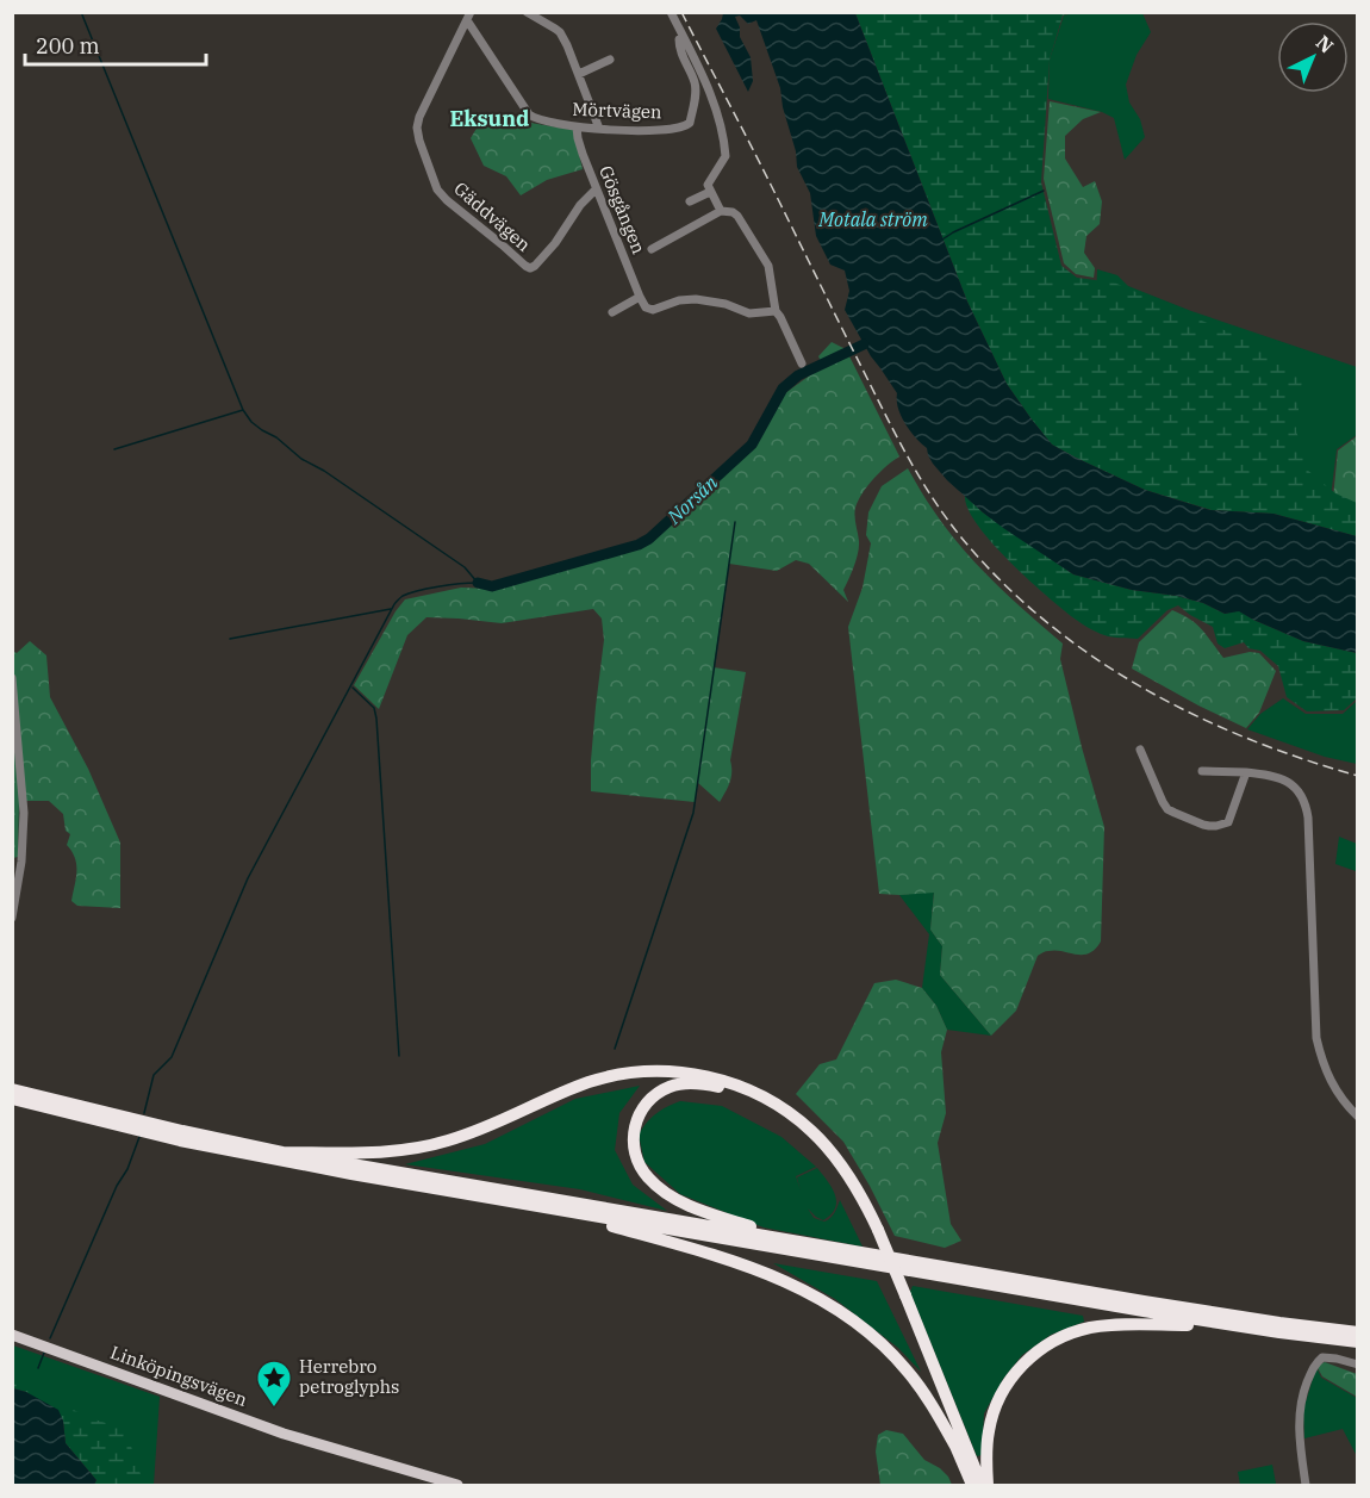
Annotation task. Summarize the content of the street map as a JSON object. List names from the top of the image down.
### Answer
{
  "streets": {
    "main road": ["Linköpingsvägen"],
    "street": ["Mörtvägen", "Gösgången", "Gäddvägen"]
  },
  "crossings": [
    ["Mörtvägen", "Gösgången"],
    ["Mörtvägen", "Gäddvägen"],
    ["Gösgången", "Gäddvägen"]
  ],
  "districts": ["Eksund"],
  "water": ["Motala ström", "Norsån"],
  "places": {
    "place": ["Herrebro petroglyphs"]
  },
  "scale_bar": "200 m",
  "north": "top right"
}
